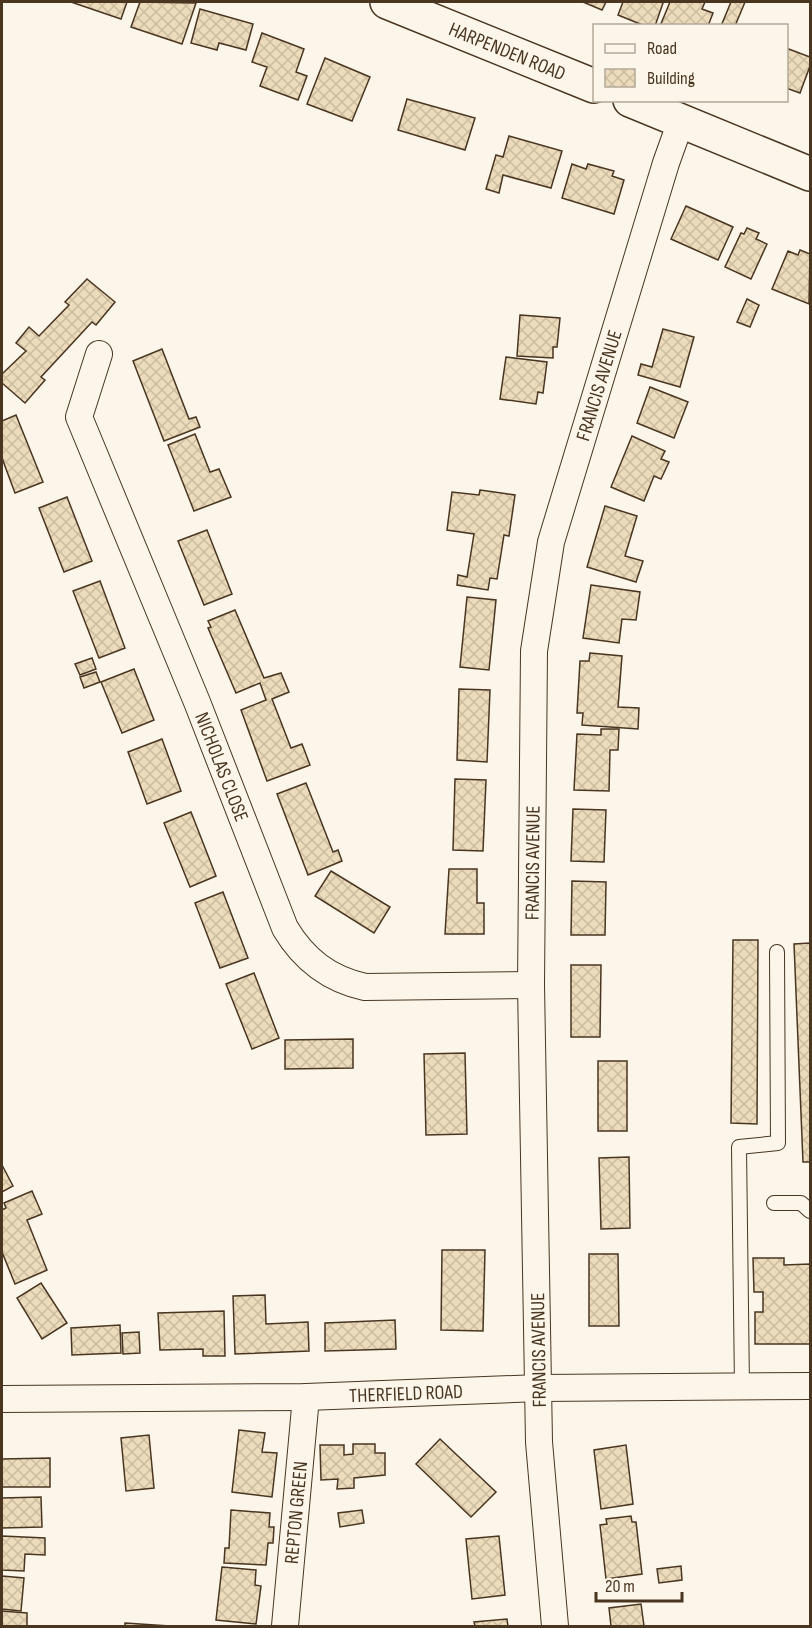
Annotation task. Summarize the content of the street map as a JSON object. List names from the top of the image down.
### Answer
{
  "streets": {
    "main road": ["HARPENDEN ROAD"],
    "street": [
      "FRANCIS AVENUE",
      "NICHOLAS CLOSE",
      "THERFIELD ROAD",
      "REPTON GREEN"
    ]
  },
  "crossings": [
    ["FRANCIS AVENUE", "NICHOLAS CLOSE"],
    ["FRANCIS AVENUE", "THERFIELD ROAD"],
    ["THERFIELD ROAD", "REPTON GREEN"]
  ],
  "legend": ["Road", "Building"],
  "scale_bar": "20 m"
}
